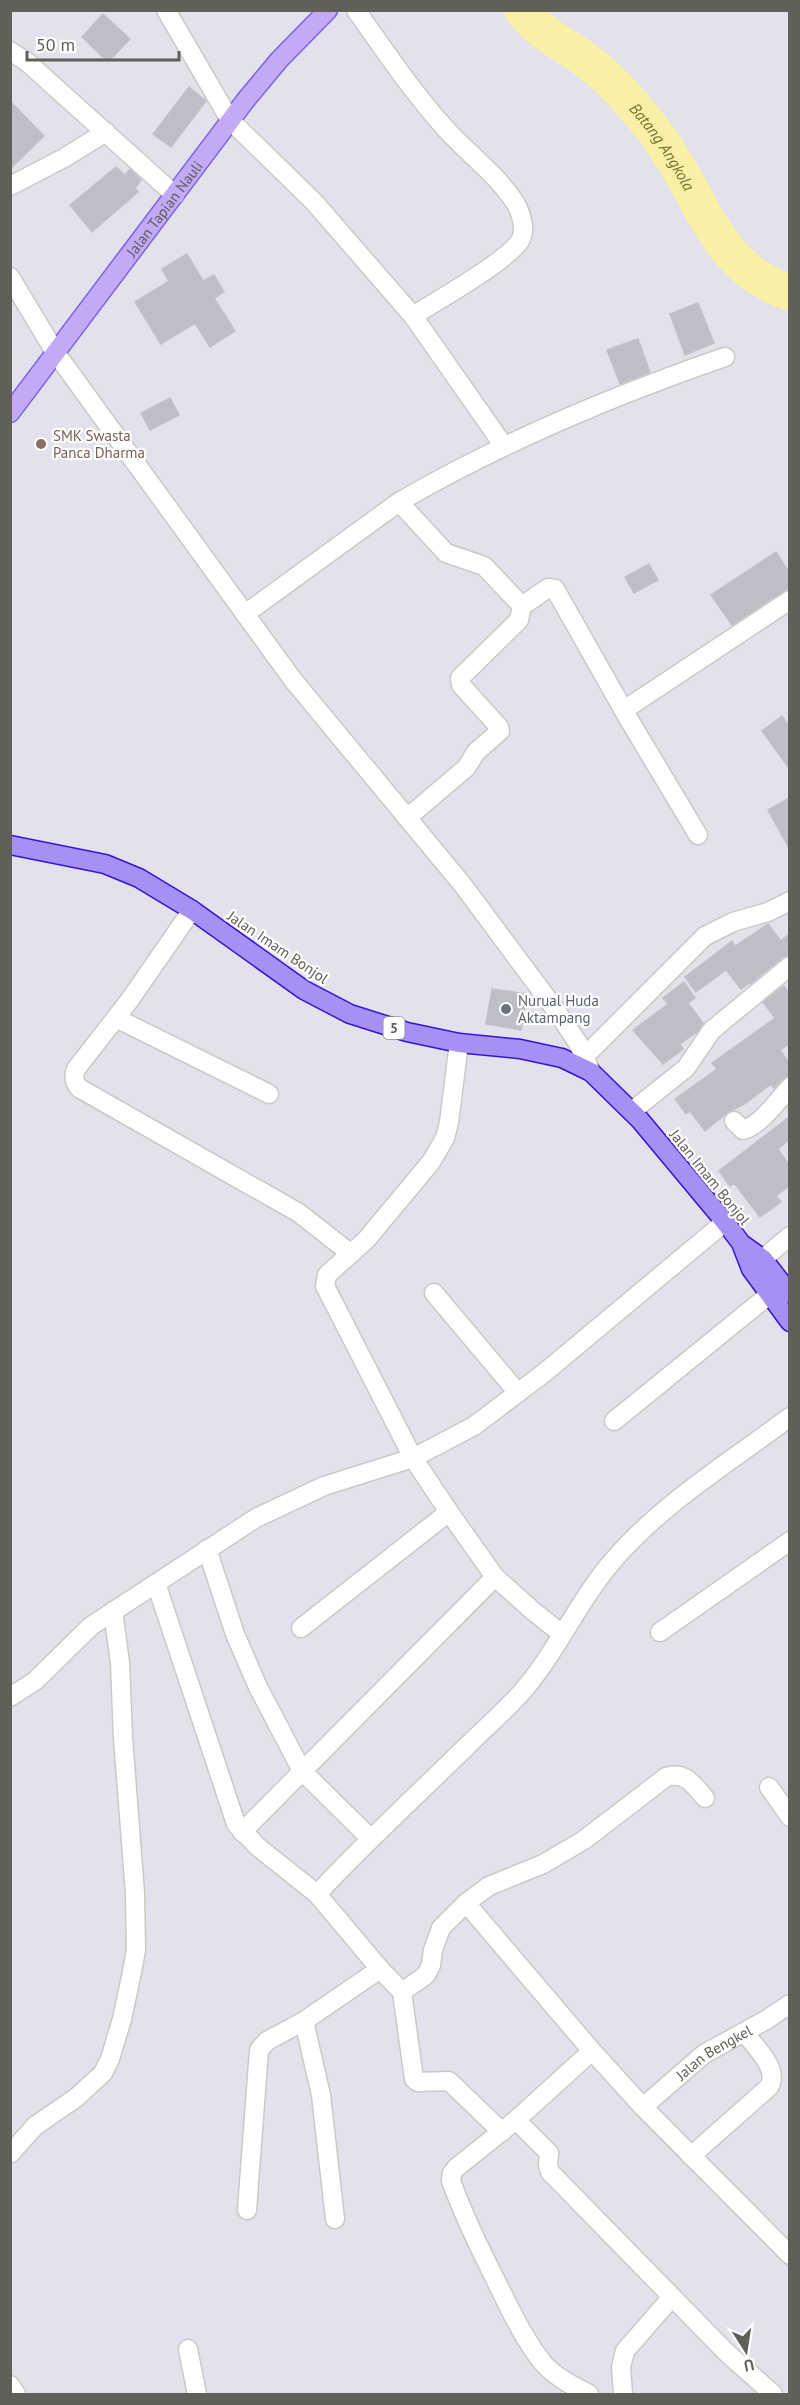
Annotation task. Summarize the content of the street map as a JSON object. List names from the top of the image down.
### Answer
{
  "streets": {
    "highway": ["Jalan Imam Bonjol", "5"],
    "main road": ["Jalan Tapian Nauli"],
    "street": ["Jalan Bengkel"]
  },
  "water": ["Batang Angkola"],
  "places": ["SMK Swasta Panca Dharma", "Nurual Huda Aktampang"],
  "scale_bar": "50 m",
  "north": "bottom"
}
